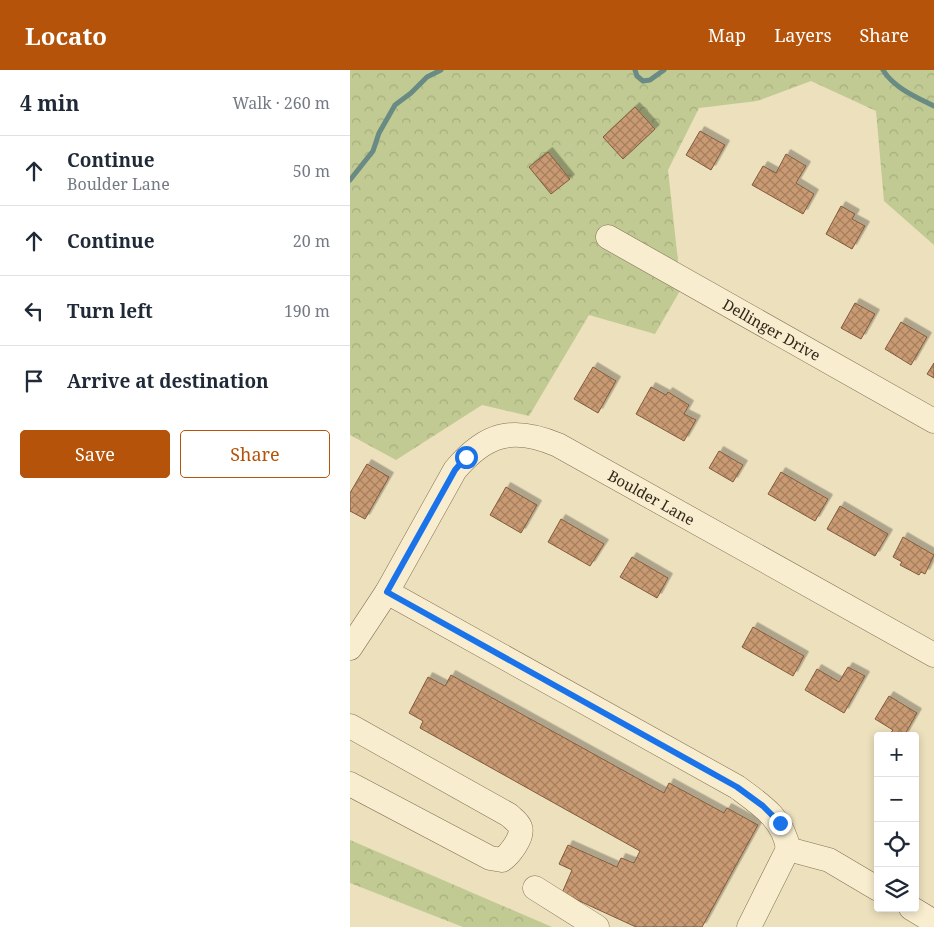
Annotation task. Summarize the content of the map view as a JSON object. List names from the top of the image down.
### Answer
{
  "streets": {
    "street": ["Dellinger Drive", "Boulder Lane"]
  },
  "page": {
    "header": "Locato",
    "nav": ["Map", "Layers", "Share"],
    "heading": ["4 min", "Walk · 260 m"],
    "list": [
      ["Continue", "Boulder Lane", "50 m"],
      ["Continue", "20 m"],
      ["Turn left", "190 m"],
      "Arrive at destination"
    ],
    "buttons": ["Save", "Share"],
    "map_buttons": ["+", "−"]
  }
}
